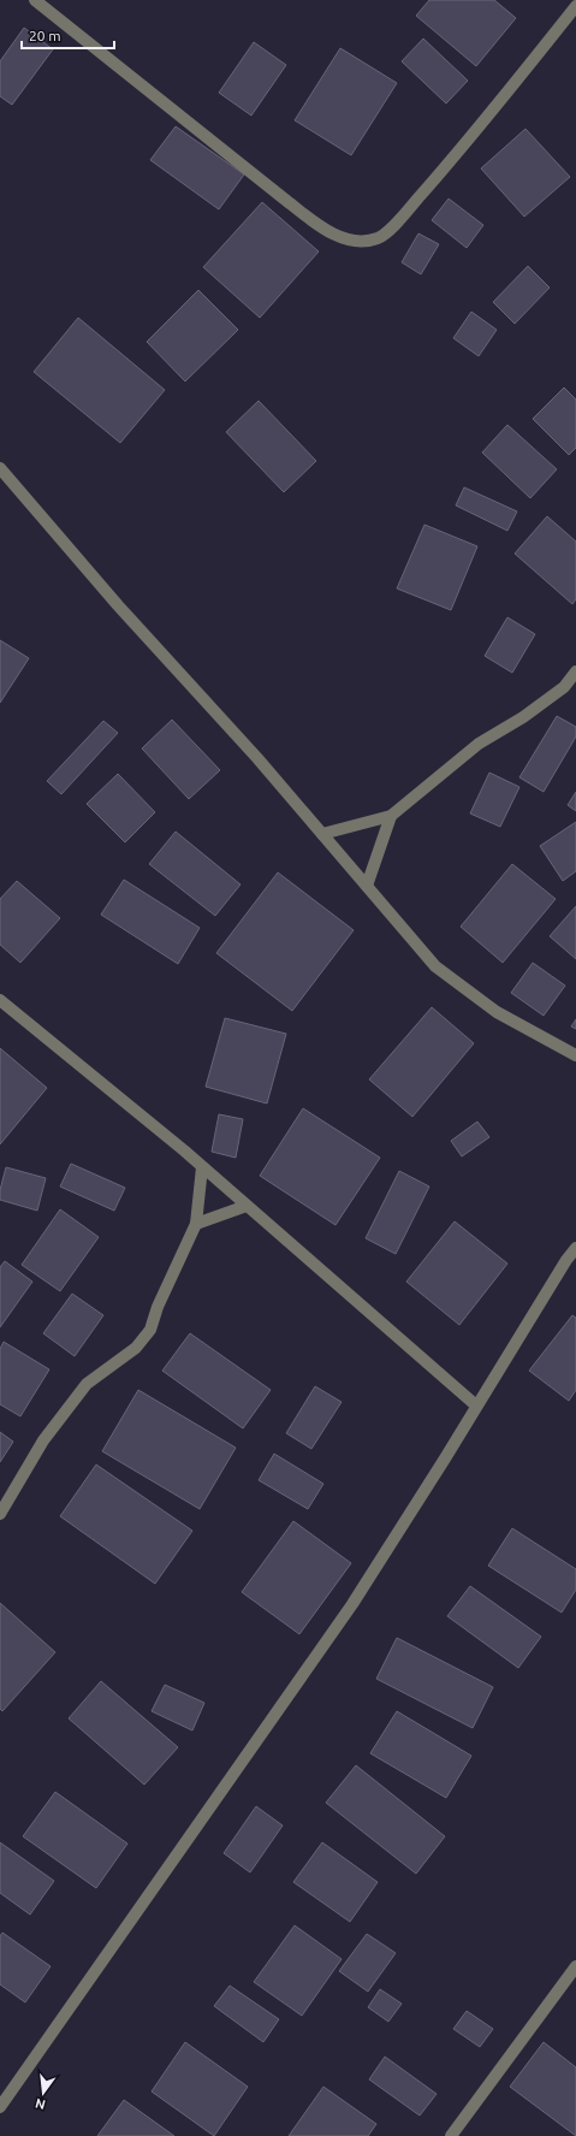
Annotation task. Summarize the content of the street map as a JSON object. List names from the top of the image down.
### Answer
{
  "scale_bar": "20 m",
  "north": "bottom"
}
